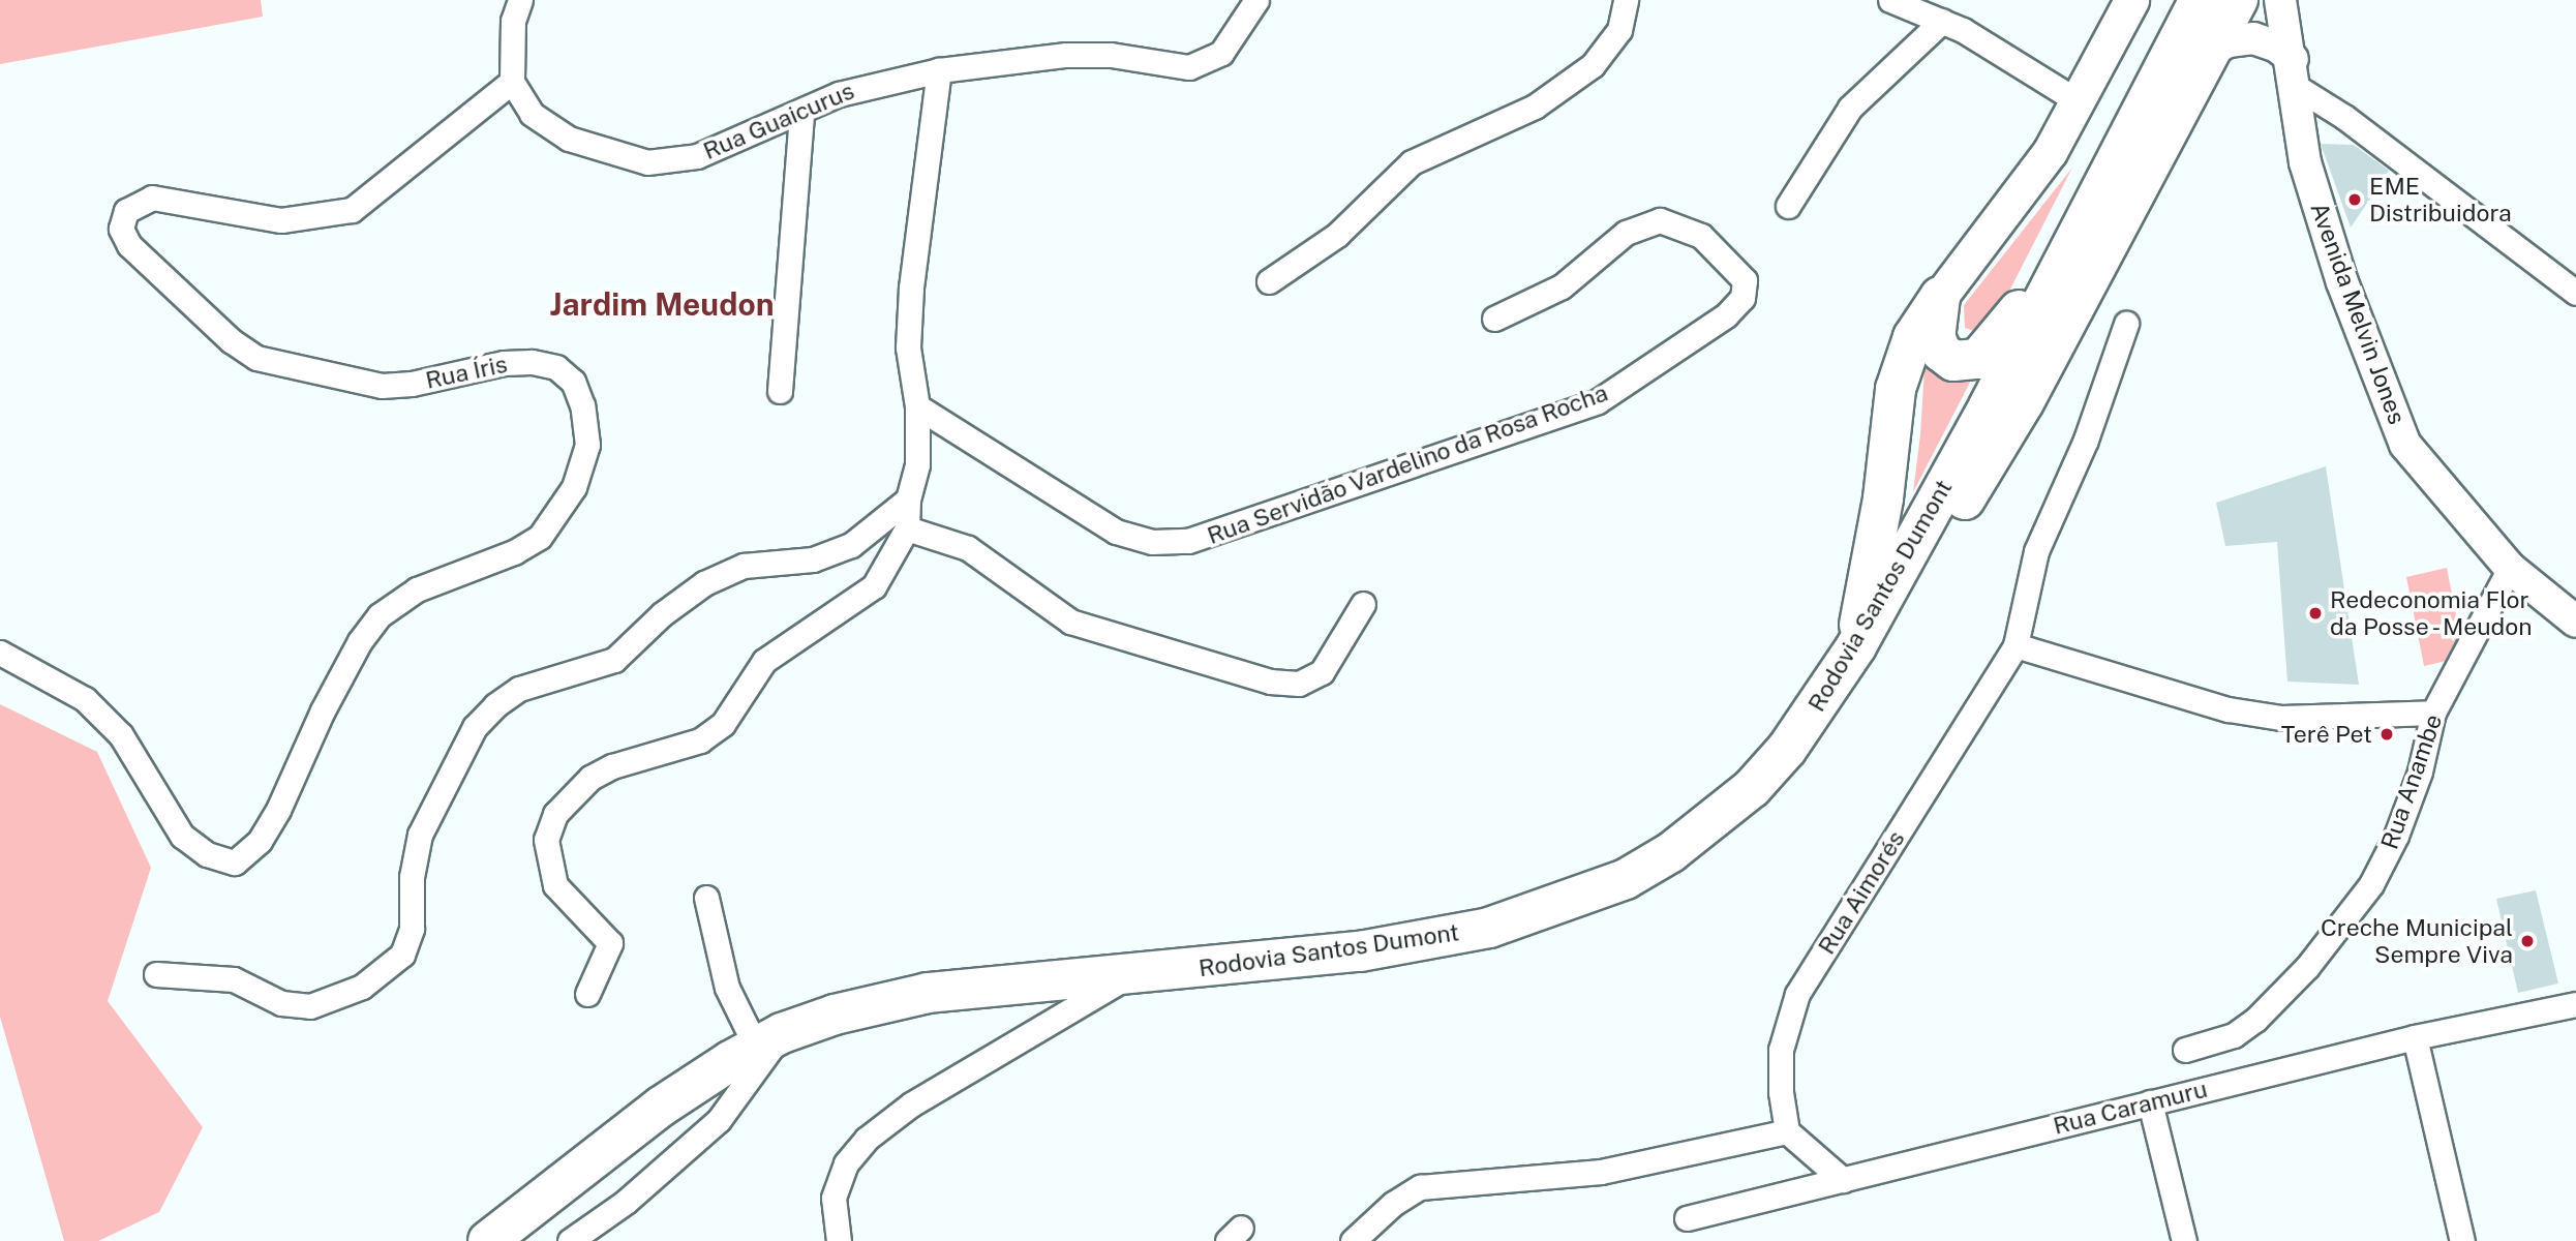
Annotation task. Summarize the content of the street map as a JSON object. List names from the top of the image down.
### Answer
{
  "streets": {
    "highway": ["Rodovia Santos Dumont"],
    "street": [
      "Rua Guaicurus",
      "Avenida Melvin Jones",
      "Rua Íris",
      "Rua Servidão Vardelino da Rosa Rocha",
      "Rua Anambe",
      "Rua Aimorés",
      "Rua Caramuru"
    ]
  },
  "crossings": [
    ["Rua Guaicurus", "Rua Íris"],
    ["Avenida Melvin Jones", "Rua Anambe"]
  ],
  "districts": ["Jardim Meudon"],
  "places": [
    "EME Distribuidora",
    "Redeconomia Flor da Posse - Meudon",
    "Terê Pet",
    "Creche Municipal Sempre Viva"
  ]
}
